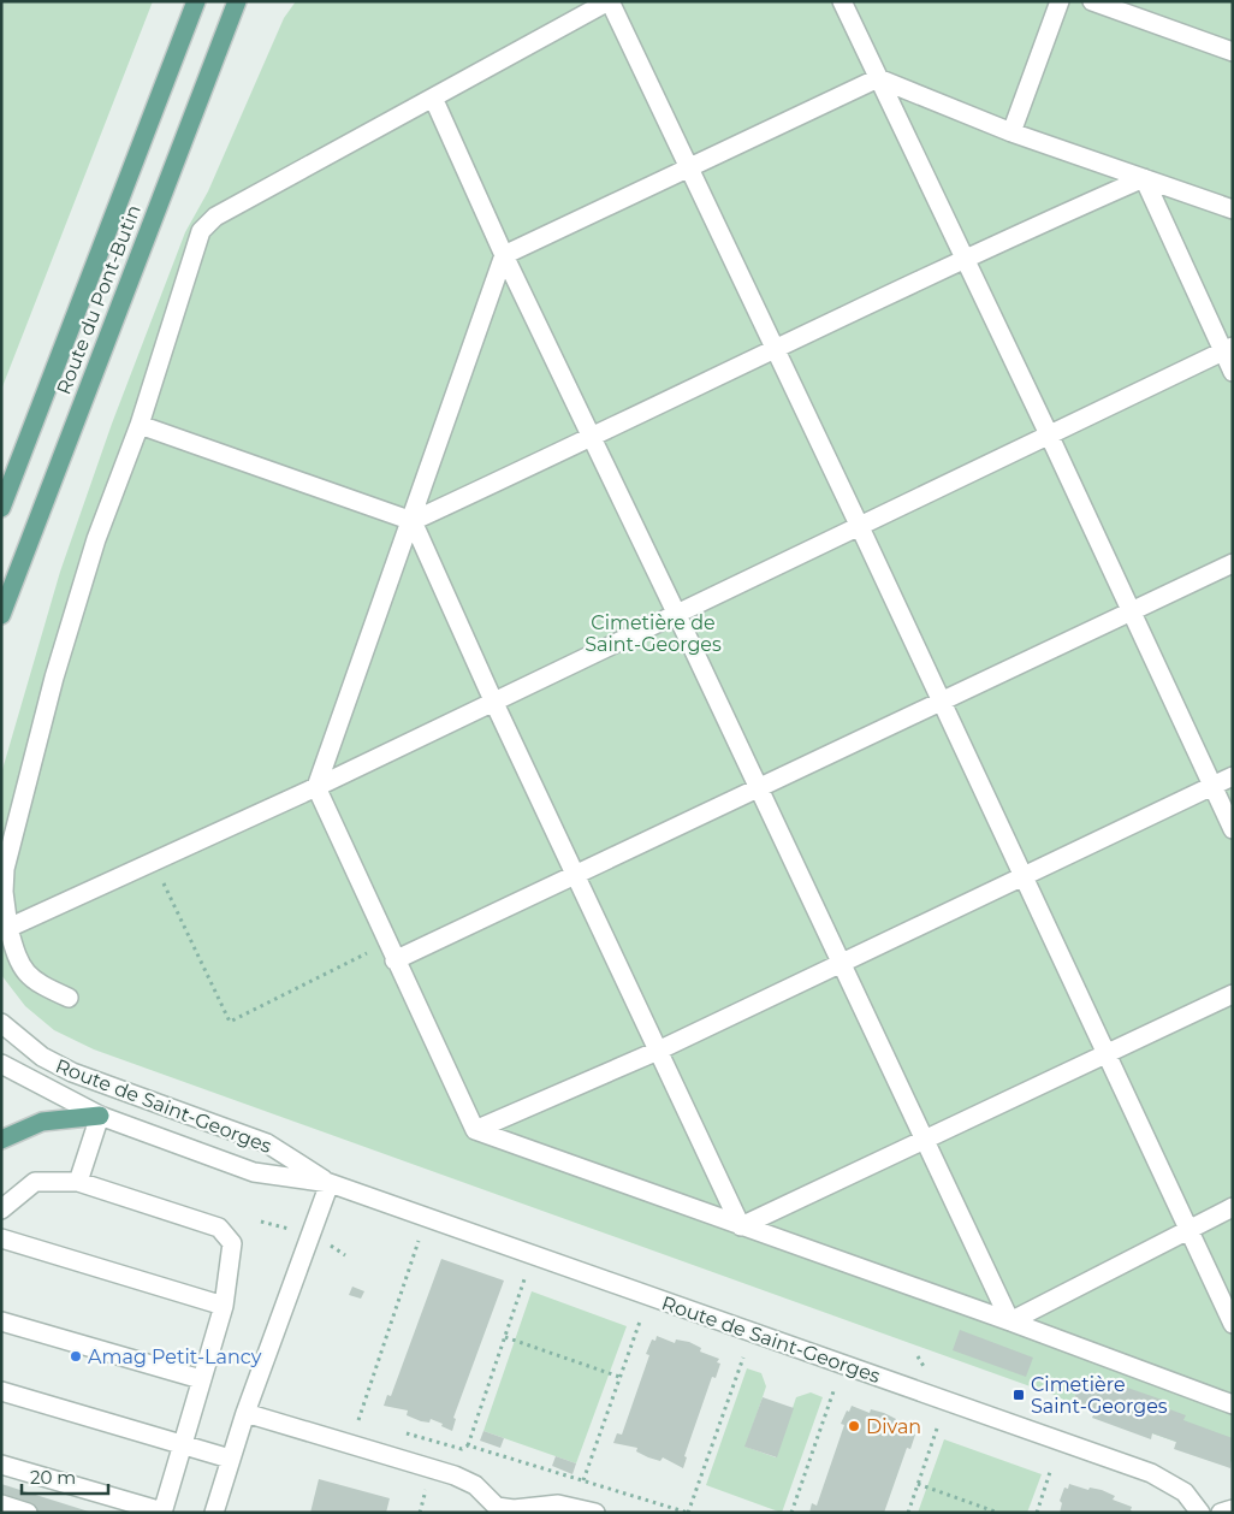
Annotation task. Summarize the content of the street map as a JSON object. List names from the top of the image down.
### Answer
{
  "streets": {
    "main road": ["Route du Pont-Butin"],
    "street": ["Route de Saint-Georges"]
  },
  "parks": ["Cimetière de Saint-Georges"],
  "places": {
    "other": ["Amag Petit-Lancy", "Divan"],
    "transit": ["Cimetière Saint-Georges"]
  },
  "scale_bar": "20 m"
}
